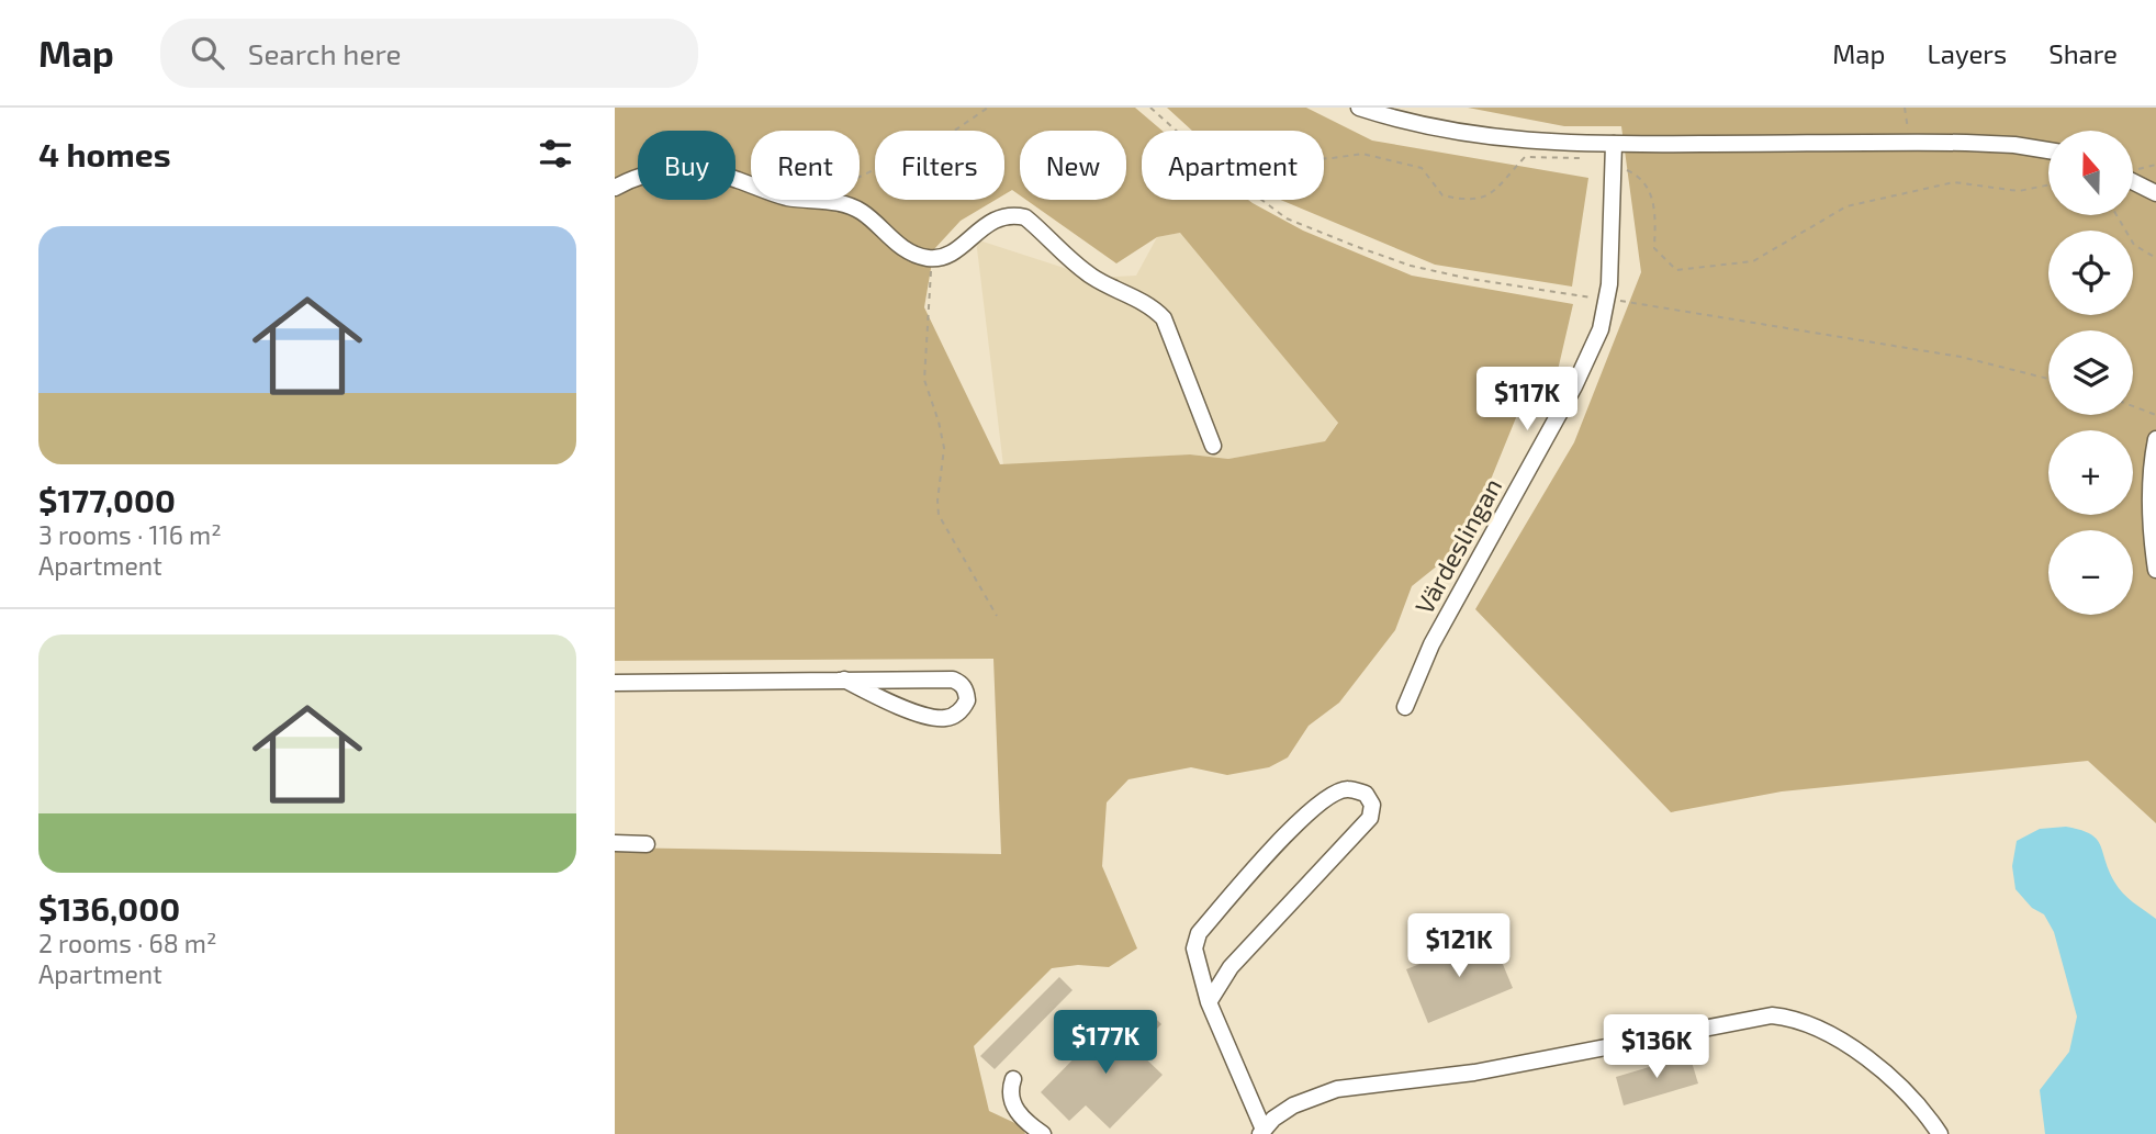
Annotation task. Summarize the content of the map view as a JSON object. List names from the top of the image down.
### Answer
{
  "streets": {
    "street": ["Värdeslingan"]
  },
  "north": "top",
  "page": {
    "header": "Map",
    "search": "Search here",
    "nav": ["Map", "Layers", "Share"],
    "heading": "4 homes",
    "map_buttons": ["+", "−"],
    "chip": [
      "Buy",
      "Rent",
      "Filters",
      "New",
      "Apartment"
    ],
    "list": [
      {
        "name": "$177,000",
        "note": "3 rooms · 116 m² · Apartment"
      },
      {
        "name": "$136,000",
        "note": "2 rooms · 68 m² · Apartment"
      }
    ],
    "price": [
      "$117K",
      "$121K",
      "$177K",
      "$136K"
    ]
  }
}
